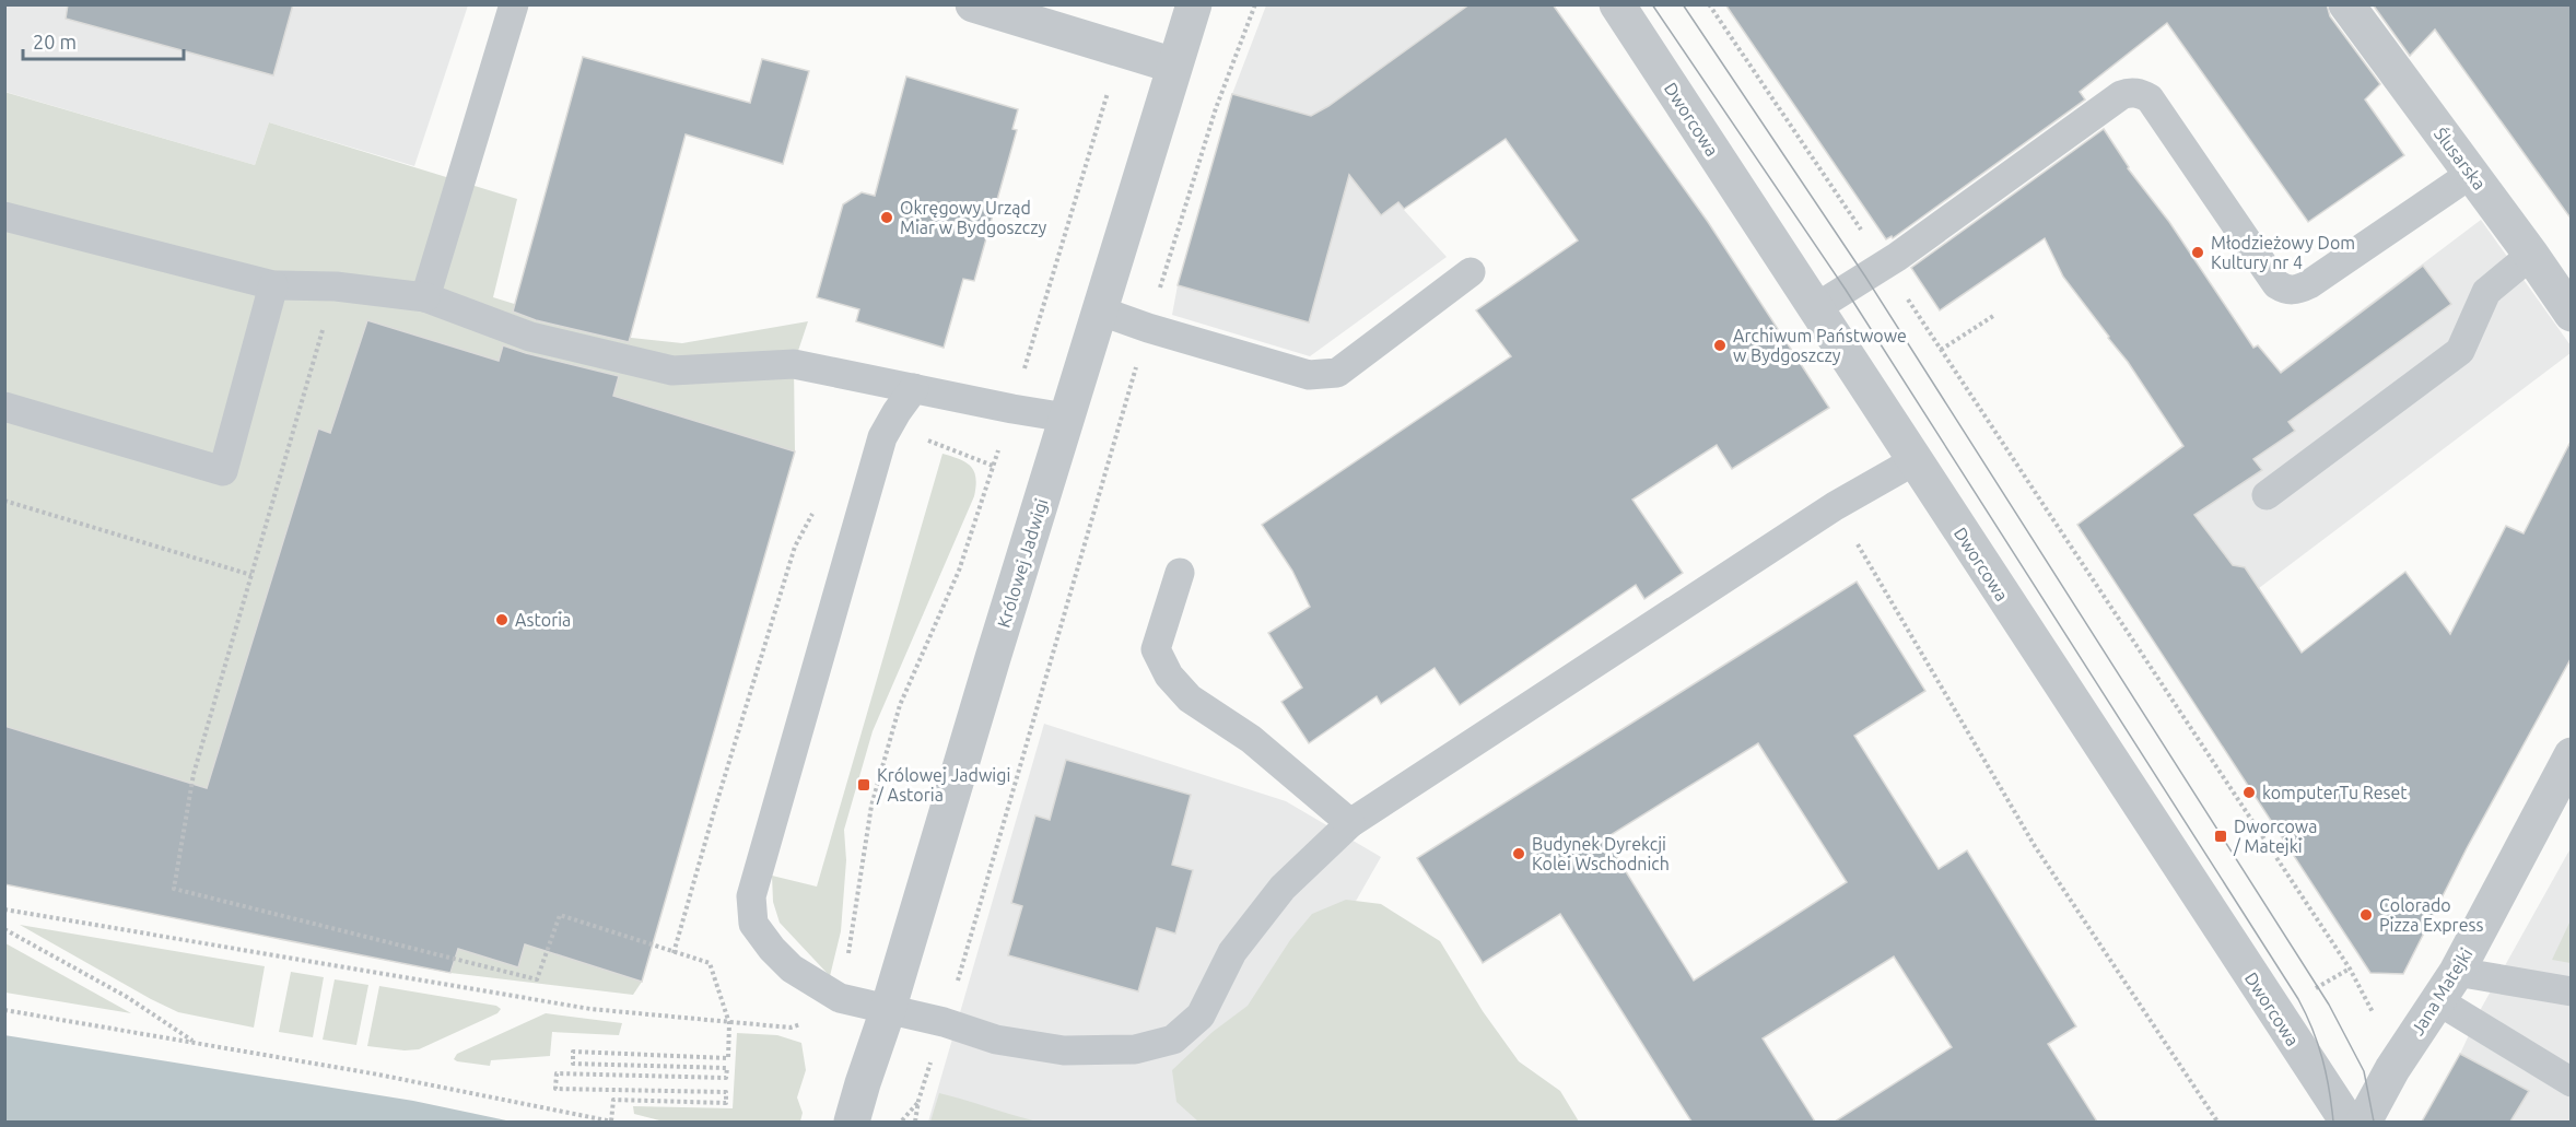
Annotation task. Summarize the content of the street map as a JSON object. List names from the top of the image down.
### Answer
{
  "streets": {
    "street": [
      "Dworcowa",
      "Ślusarska",
      "Królowej Jadwigi",
      "Jana Matejki"
    ]
  },
  "places": {
    "other": [
      "Okręgowy Urząd Miar w Bydgoszczy",
      "Młodzieżowy Dom Kultury nr 4",
      "Archiwum Państwowe w Bydgoszczy",
      "Astoria",
      "komputerTu Reset",
      "Budynek Dyrekcji Kolei Wschodnich",
      "Colorado Pizza Express"
    ],
    "transit": ["Królowej Jadwigi / Astoria", "Dworcowa / Matejki"]
  },
  "scale_bar": "20 m"
}
